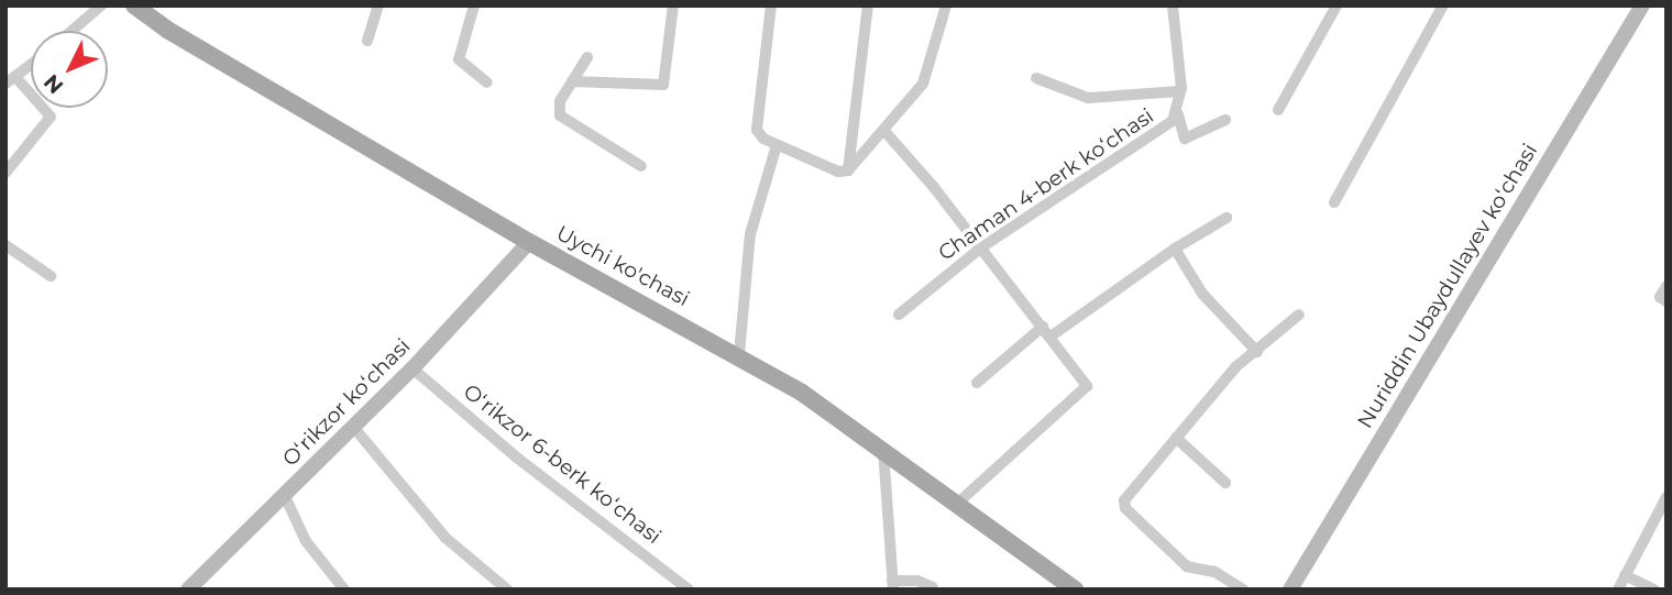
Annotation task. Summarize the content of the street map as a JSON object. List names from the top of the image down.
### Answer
{
  "streets": {
    "main road": ["Uychi ko'chasi", "Nuriddin Ubaydullayev koʻchasi", "Oʻrikzor koʻchasi"],
    "street": ["Chaman 4-berk koʻchasi", "Oʻrikzor 6-berk koʻchasi"]
  },
  "crossings": [
    ["Uychi ko'chasi", "Oʻrikzor koʻchasi"],
    ["Oʻrikzor koʻchasi", "Oʻrikzor 6-berk koʻchasi"]
  ],
  "north": "bottom left"
}
